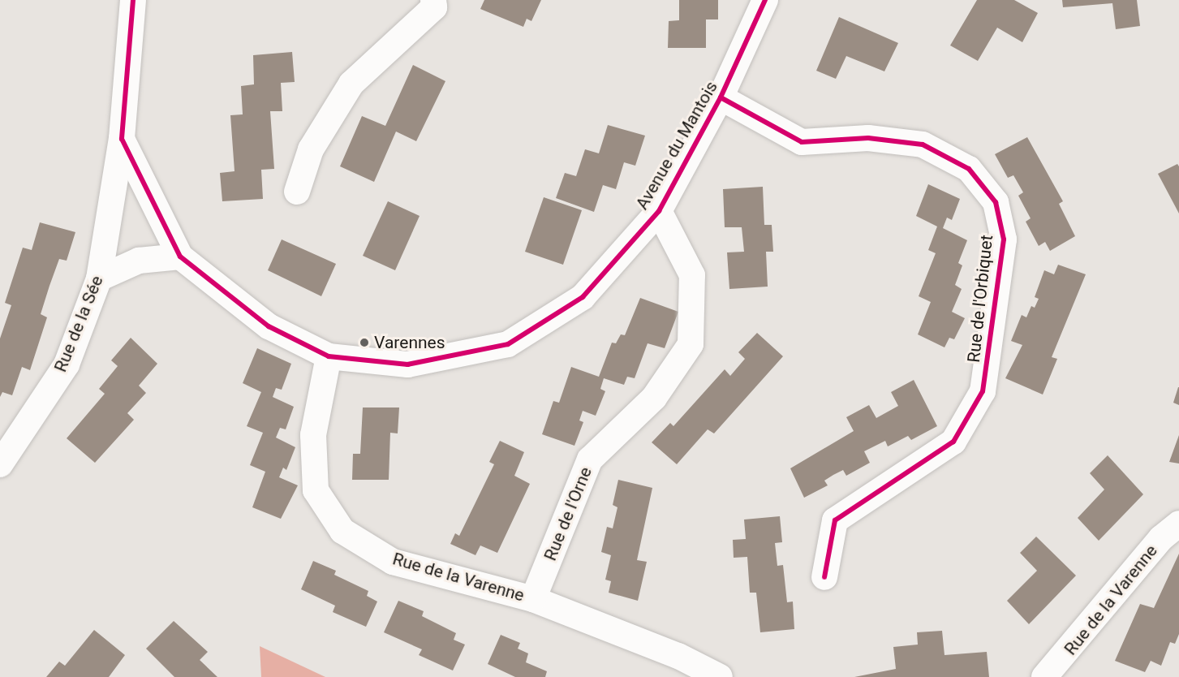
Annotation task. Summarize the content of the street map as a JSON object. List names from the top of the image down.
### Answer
{
  "streets": {
    "street": [
      "Avenue du Mantois",
      "Rue de l'Orbiquet",
      "Rue de la Sée",
      "Rue de l'Orne",
      "Rue de la Varenne"
    ]
  },
  "crossings": [
    ["Avenue du Mantois", "Rue de l'Orbiquet"],
    ["Avenue du Mantois", "Rue de la Sée"],
    ["Avenue du Mantois", "Rue de l'Orne"],
    ["Avenue du Mantois", "Rue de la Varenne"],
    ["Rue de l'Orne", "Rue de la Varenne"]
  ],
  "places": ["Varennes"]
}
